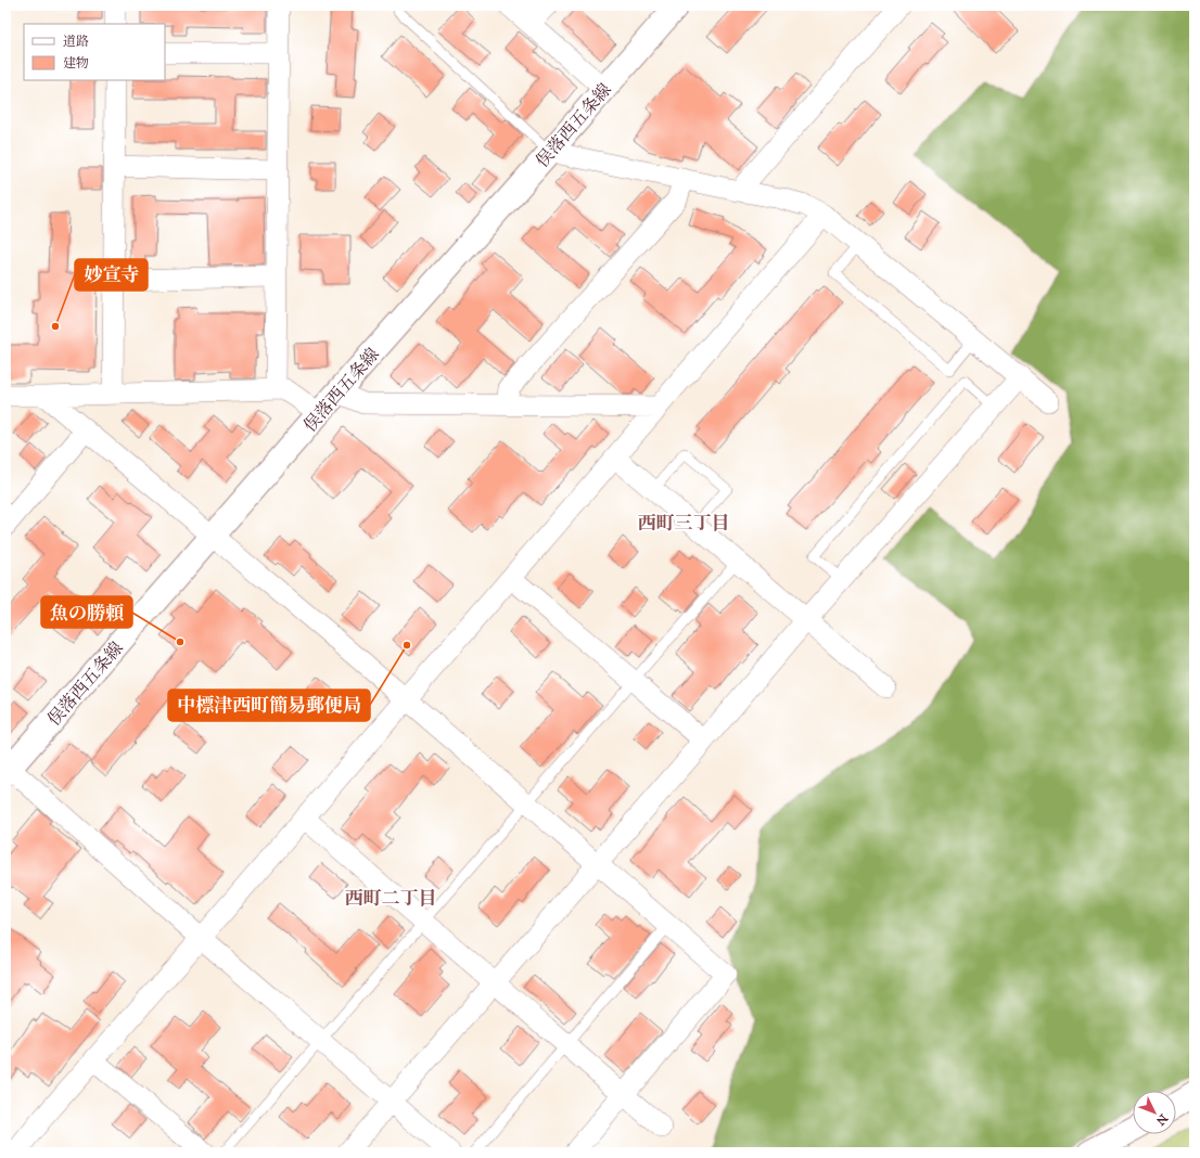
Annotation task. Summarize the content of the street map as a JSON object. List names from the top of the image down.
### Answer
{
  "streets": {
    "main road": ["俣落西五条線"]
  },
  "districts": ["西町三丁目", "西町二丁目"],
  "places": ["妙宣寺", "魚の勝頼", "中標津西町簡易郵便局"],
  "legend": ["道路", "建物"],
  "north": "bottom right"
}
